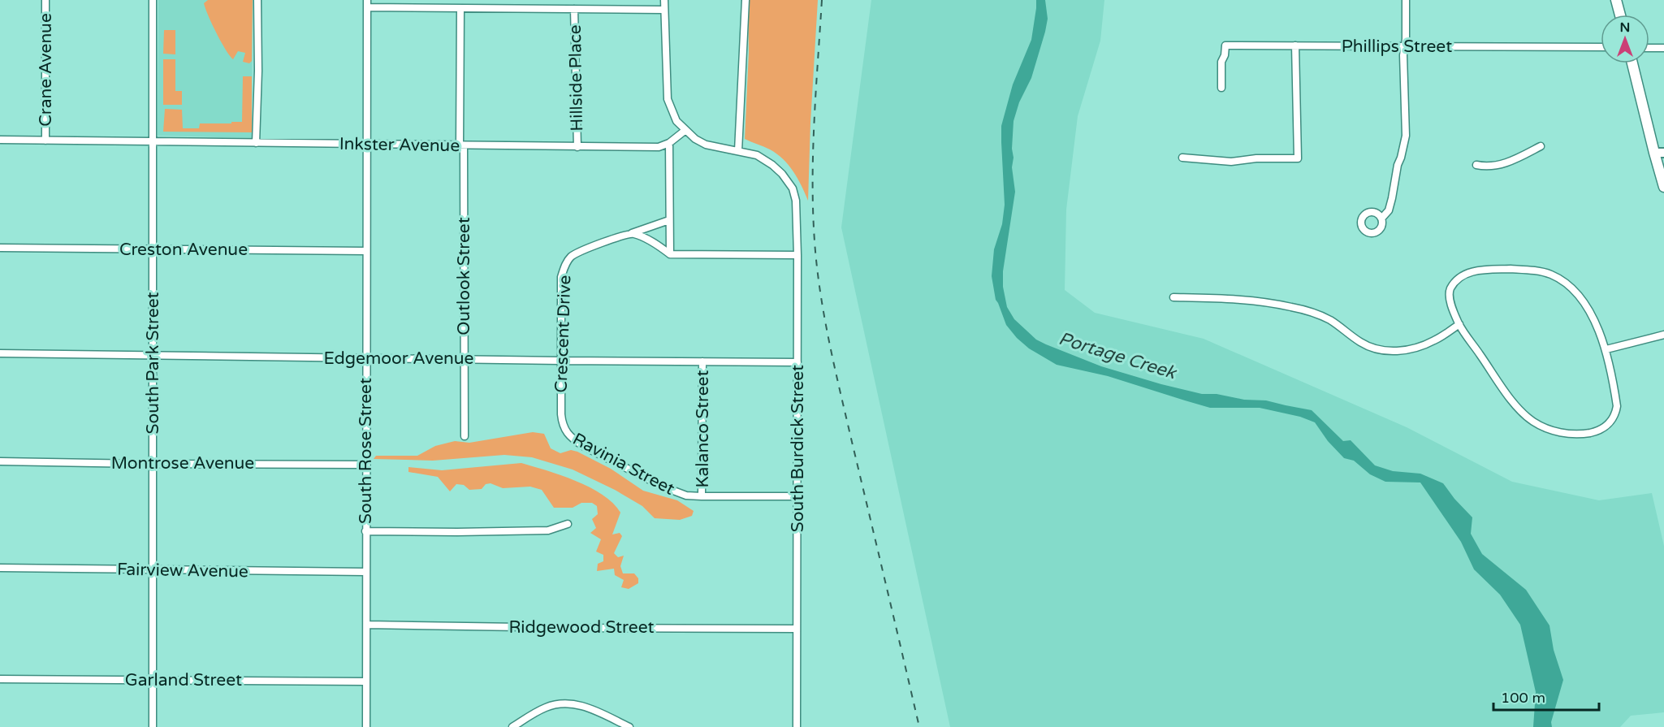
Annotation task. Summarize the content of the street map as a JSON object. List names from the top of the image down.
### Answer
{
  "streets": {
    "street": [
      "Phillips Street",
      "Crane Avenue",
      "Hillside Place",
      "Inkster Avenue",
      "Creston Avenue",
      "Outlook Street",
      "Crescent Drive",
      "Edgemoor Avenue",
      "South Park Street",
      "Kalanco Street",
      "South Burdick Street",
      "South Rose Street",
      "Montrose Avenue",
      "Ravinia Street",
      "Fairview Avenue",
      "Ridgewood Street",
      "Garland Street"
    ]
  },
  "crossings": [
    ["Crane Avenue", "Inkster Avenue"],
    ["Hillside Place", "Inkster Avenue"],
    ["Inkster Avenue", "Outlook Street"],
    ["Inkster Avenue", "South Park Street"],
    ["Inkster Avenue", "South Rose Street"],
    ["Creston Avenue", "South Park Street"],
    ["Creston Avenue", "South Rose Street"],
    ["Outlook Street", "Edgemoor Avenue"],
    ["Crescent Drive", "Edgemoor Avenue"],
    ["Crescent Drive", "Ravinia Street"],
    ["Edgemoor Avenue", "South Park Street"],
    ["Edgemoor Avenue", "Kalanco Street"],
    ["Edgemoor Avenue", "South Burdick Street"],
    ["Edgemoor Avenue", "South Rose Street"],
    ["South Park Street", "Montrose Avenue"],
    ["South Park Street", "Fairview Avenue"],
    ["South Park Street", "Garland Street"],
    ["Kalanco Street", "Ravinia Street"],
    ["South Burdick Street", "Ravinia Street"],
    ["South Burdick Street", "Ridgewood Street"],
    ["South Rose Street", "Montrose Avenue"],
    ["South Rose Street", "Fairview Avenue"],
    ["South Rose Street", "Ridgewood Street"],
    ["South Rose Street", "Garland Street"]
  ],
  "water": ["Portage Creek"],
  "scale_bar": "100 m",
  "north": "top"
}
